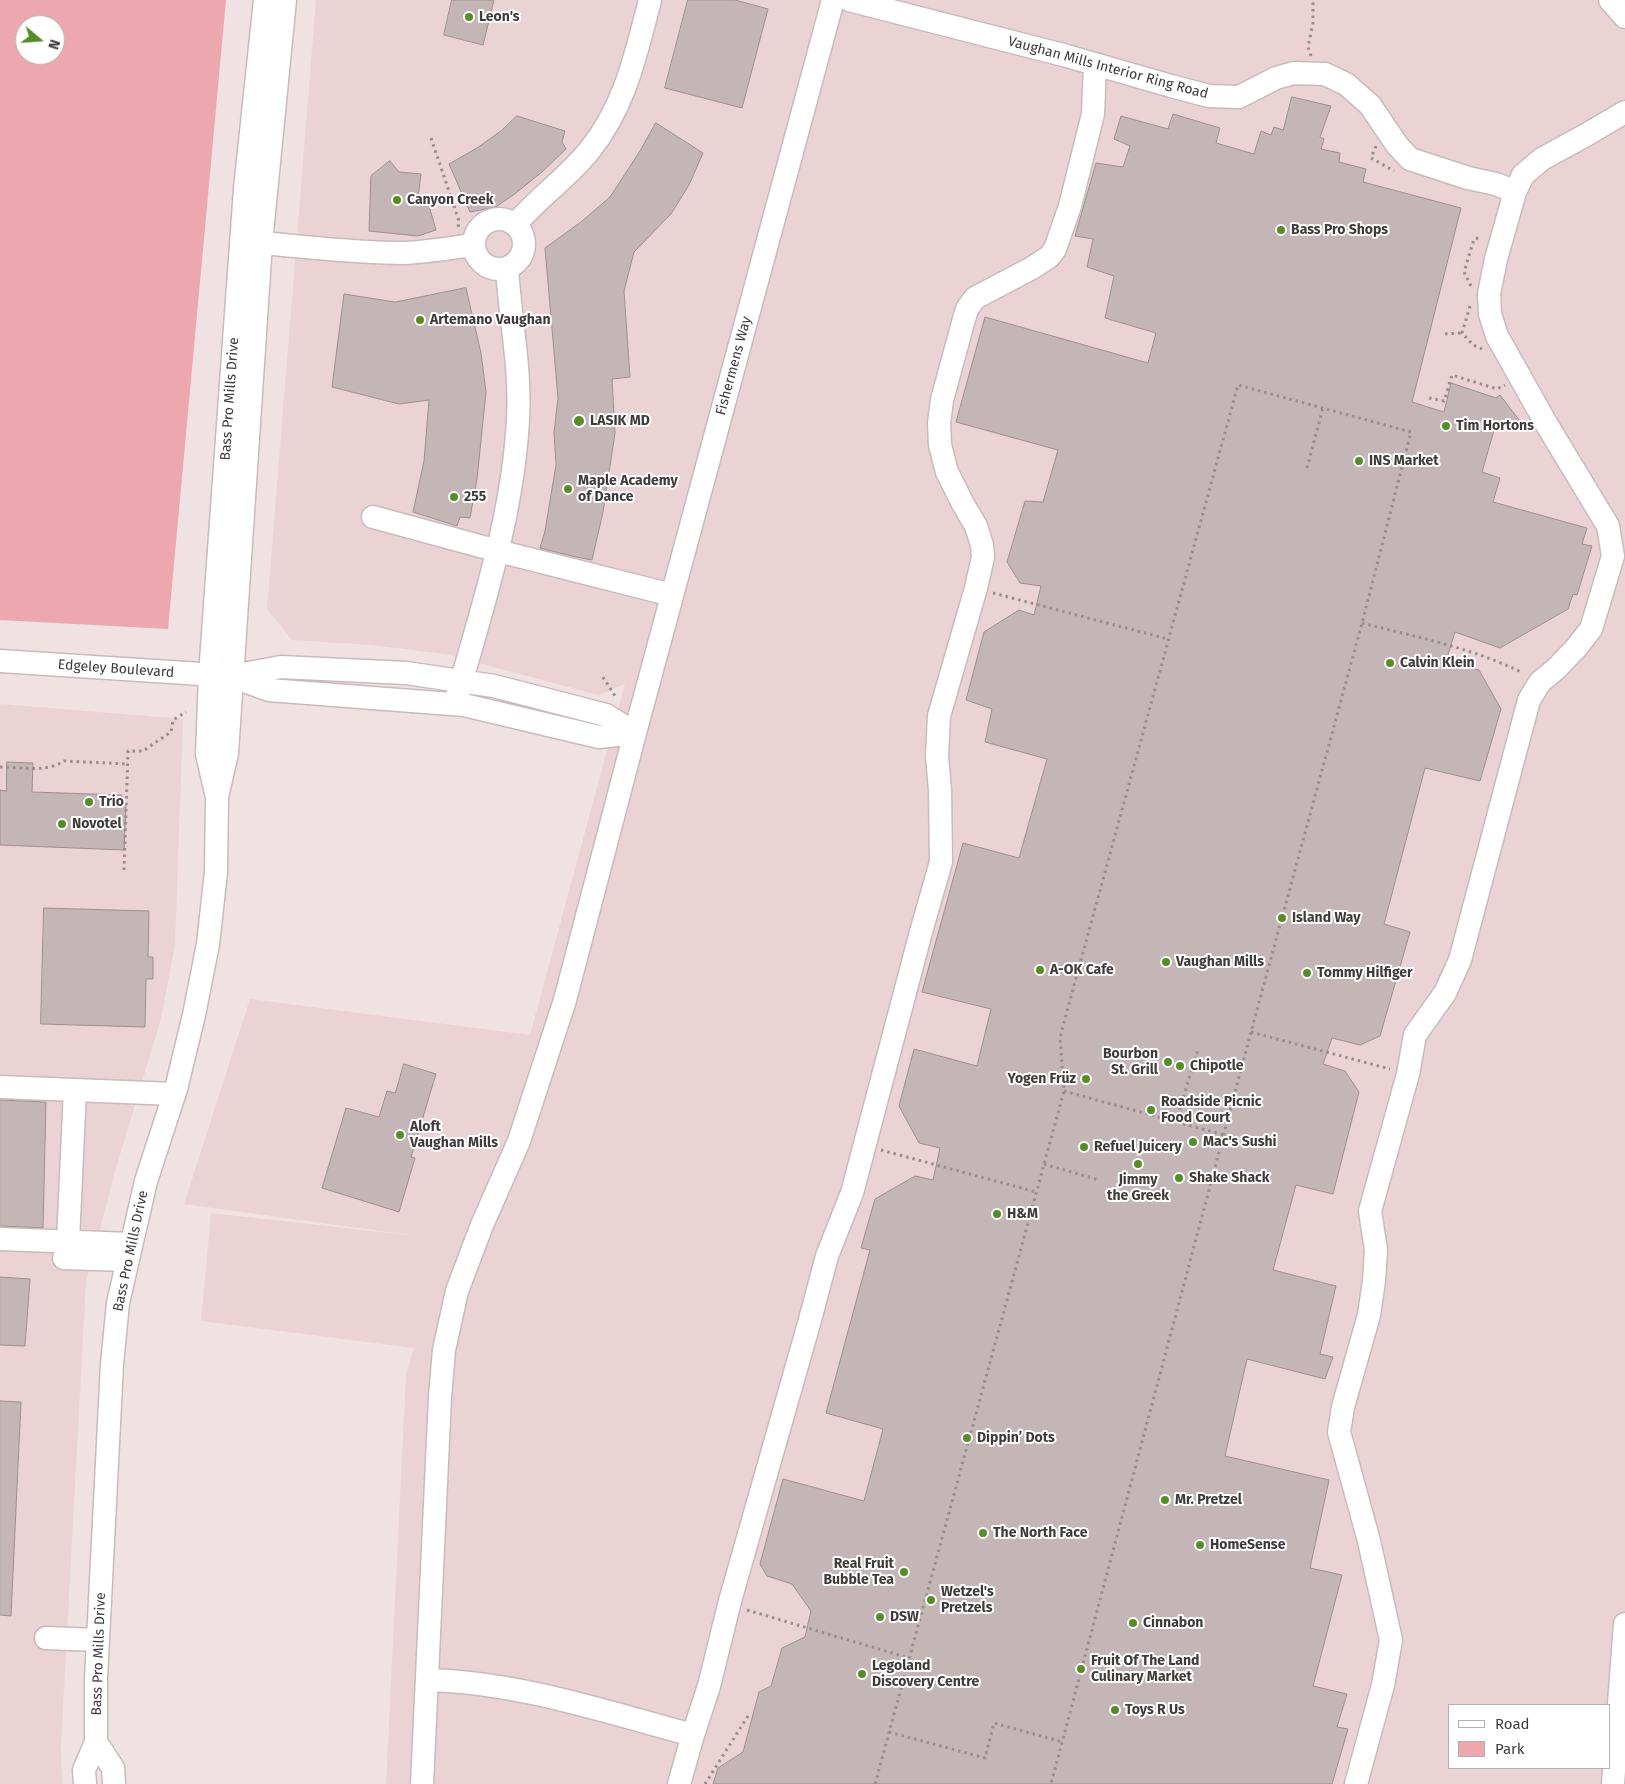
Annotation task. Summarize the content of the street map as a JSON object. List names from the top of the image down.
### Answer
{
  "streets": {
    "street": [
      "Vaughan Mills Interior Ring Road",
      "Fishermens Way",
      "Bass Pro Mills Drive",
      "Edgeley Boulevard"
    ]
  },
  "crossings": [
    ["Bass Pro Mills Drive", "Edgeley Boulevard"]
  ],
  "places": [
    "Leon's",
    "Canyon Creek",
    "Bass Pro Shops",
    "Artemano Vaughan",
    "LASIK MD",
    "Tim Hortons",
    "INS Market",
    "Maple Academy of Dance",
    "255",
    "Calvin Klein",
    "Trio",
    "Novotel",
    "Island Way",
    "Vaughan Mills",
    "A-OK Cafe",
    "Tommy Hilfiger",
    "Bourbon St. Grill",
    "Chipotle",
    "Yogen Früz",
    "Roadside Picnic Food Court",
    "Aloft Vaughan Mills",
    "Mac's Sushi",
    "Refuel Juicery",
    "Jimmy the Greek",
    "Shake Shack",
    "H&M",
    "Dippin’ Dots",
    "Mr. Pretzel",
    "The North Face",
    "HomeSense",
    "Real Fruit Bubble Tea",
    "Wetzel's Pretzels",
    "DSW",
    "Cinnabon",
    "Fruit Of The Land Culinary Market",
    "Legoland Discovery Centre",
    "Toys R Us"
  ],
  "legend": ["Road", "Park"],
  "north": "right"
}
